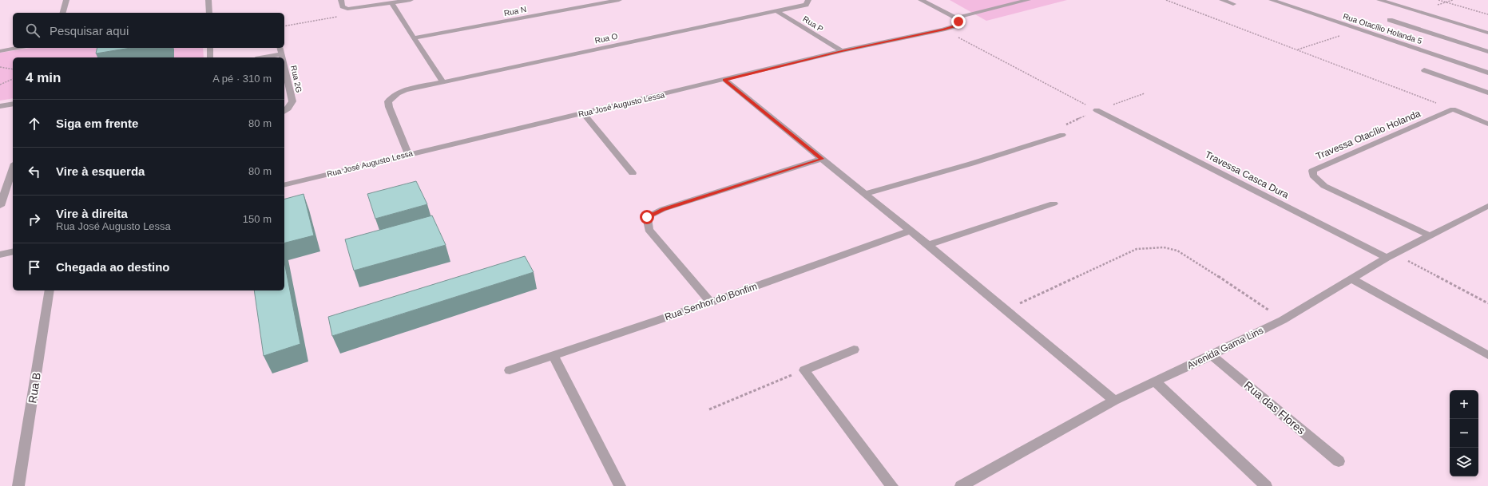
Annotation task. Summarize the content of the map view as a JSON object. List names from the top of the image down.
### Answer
{
  "streets": {
    "street": [
      "Rua N",
      "Rua P",
      "Rua Otacílio Holanda 5",
      "Rua O",
      "Rua 2G",
      "Rua José Augusto Lessa",
      "Travessa Otacílio Holanda",
      "Travessa Casca Dura",
      "Rua Senhor do Bonfim",
      "Avenida Gama Lins",
      "Rua B",
      "Rua das Flores"
    ]
  },
  "crossings": [
    ["Rua P", "Rua O"],
    ["Rua P", "Rua José Augusto Lessa"],
    ["Rua O", "Rua José Augusto Lessa"],
    ["Travessa Otacílio Holanda", "Avenida Gama Lins"],
    ["Travessa Casca Dura", "Avenida Gama Lins"],
    ["Avenida Gama Lins", "Rua das Flores"]
  ],
  "page": {
    "search": "Pesquisar aqui",
    "heading": ["4 min", "A pé · 310 m"],
    "list": [
      ["Siga em frente", "80 m"],
      ["Vire à esquerda", "80 m"],
      ["Vire à direita", "Rua José Augusto Lessa", "150 m"],
      "Chegada ao destino"
    ],
    "map_buttons": ["+", "−"]
  }
}
